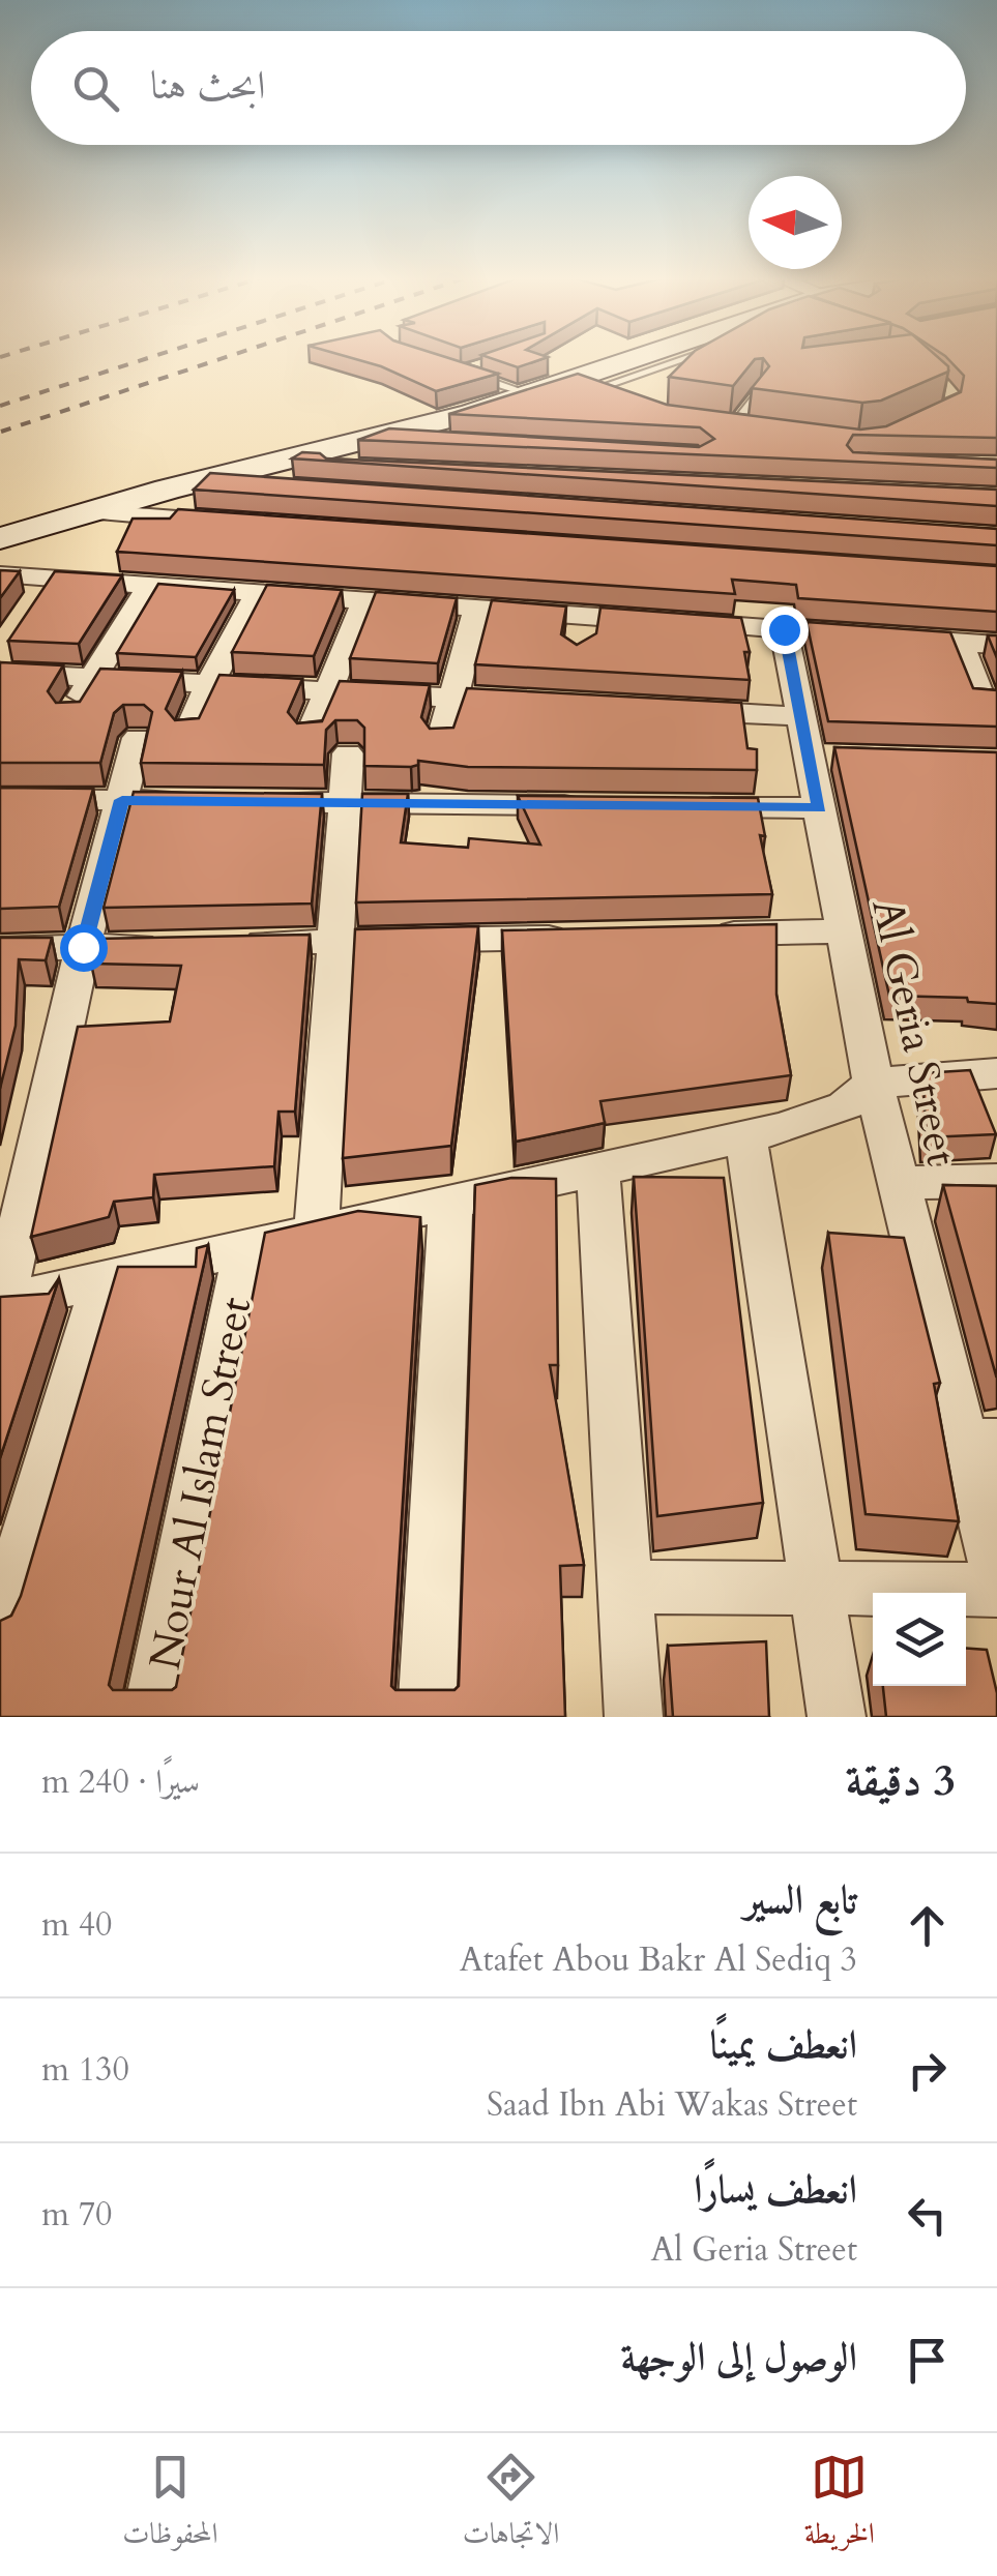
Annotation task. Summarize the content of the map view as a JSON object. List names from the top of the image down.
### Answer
{
  "streets": {
    "street": ["Al Geria Street", "Nour Al Islam Street"]
  },
  "north": "left",
  "page": {
    "search": "ابحث هنا",
    "heading": ["3 دقيقة", "سيرًا · 240 m"],
    "list": [
      ["تابع السير", "Atafet Abou Bakr Al Sediq 3", "40 m"],
      ["انعطف يمينًا", "Saad Ibn Abi Wakas Street", "130 m"],
      ["انعطف يسارًا", "Al Geria Street", "70 m"],
      "الوصول إلى الوجهة"
    ],
    "nav": ["الخريطة", "الاتجاهات", "المحفوظات"]
  }
}
